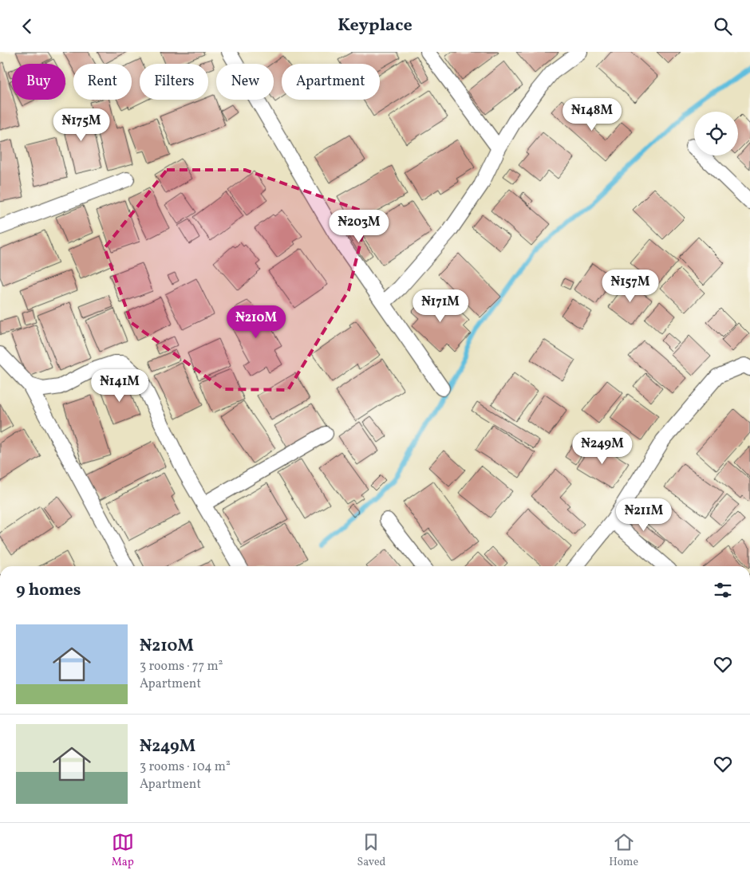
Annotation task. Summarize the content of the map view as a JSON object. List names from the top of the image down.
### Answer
{
  "page": {
    "header": "Keyplace",
    "chip": [
      "Buy",
      "Rent",
      "Filters",
      "New",
      "Apartment"
    ],
    "price": [
      "₦148M",
      "₦175M",
      "₦203M",
      "₦157M",
      "₦171M",
      "₦210M",
      "₦141M",
      "₦249M",
      "₦211M"
    ],
    "heading": "9 homes",
    "list": [
      {
        "name": "₦210M",
        "note": "3 rooms · 77 m² · Apartment"
      },
      {
        "name": "₦249M",
        "note": "3 rooms · 104 m² · Apartment"
      }
    ],
    "tabs": ["Map", "Saved", "Home"]
  }
}
